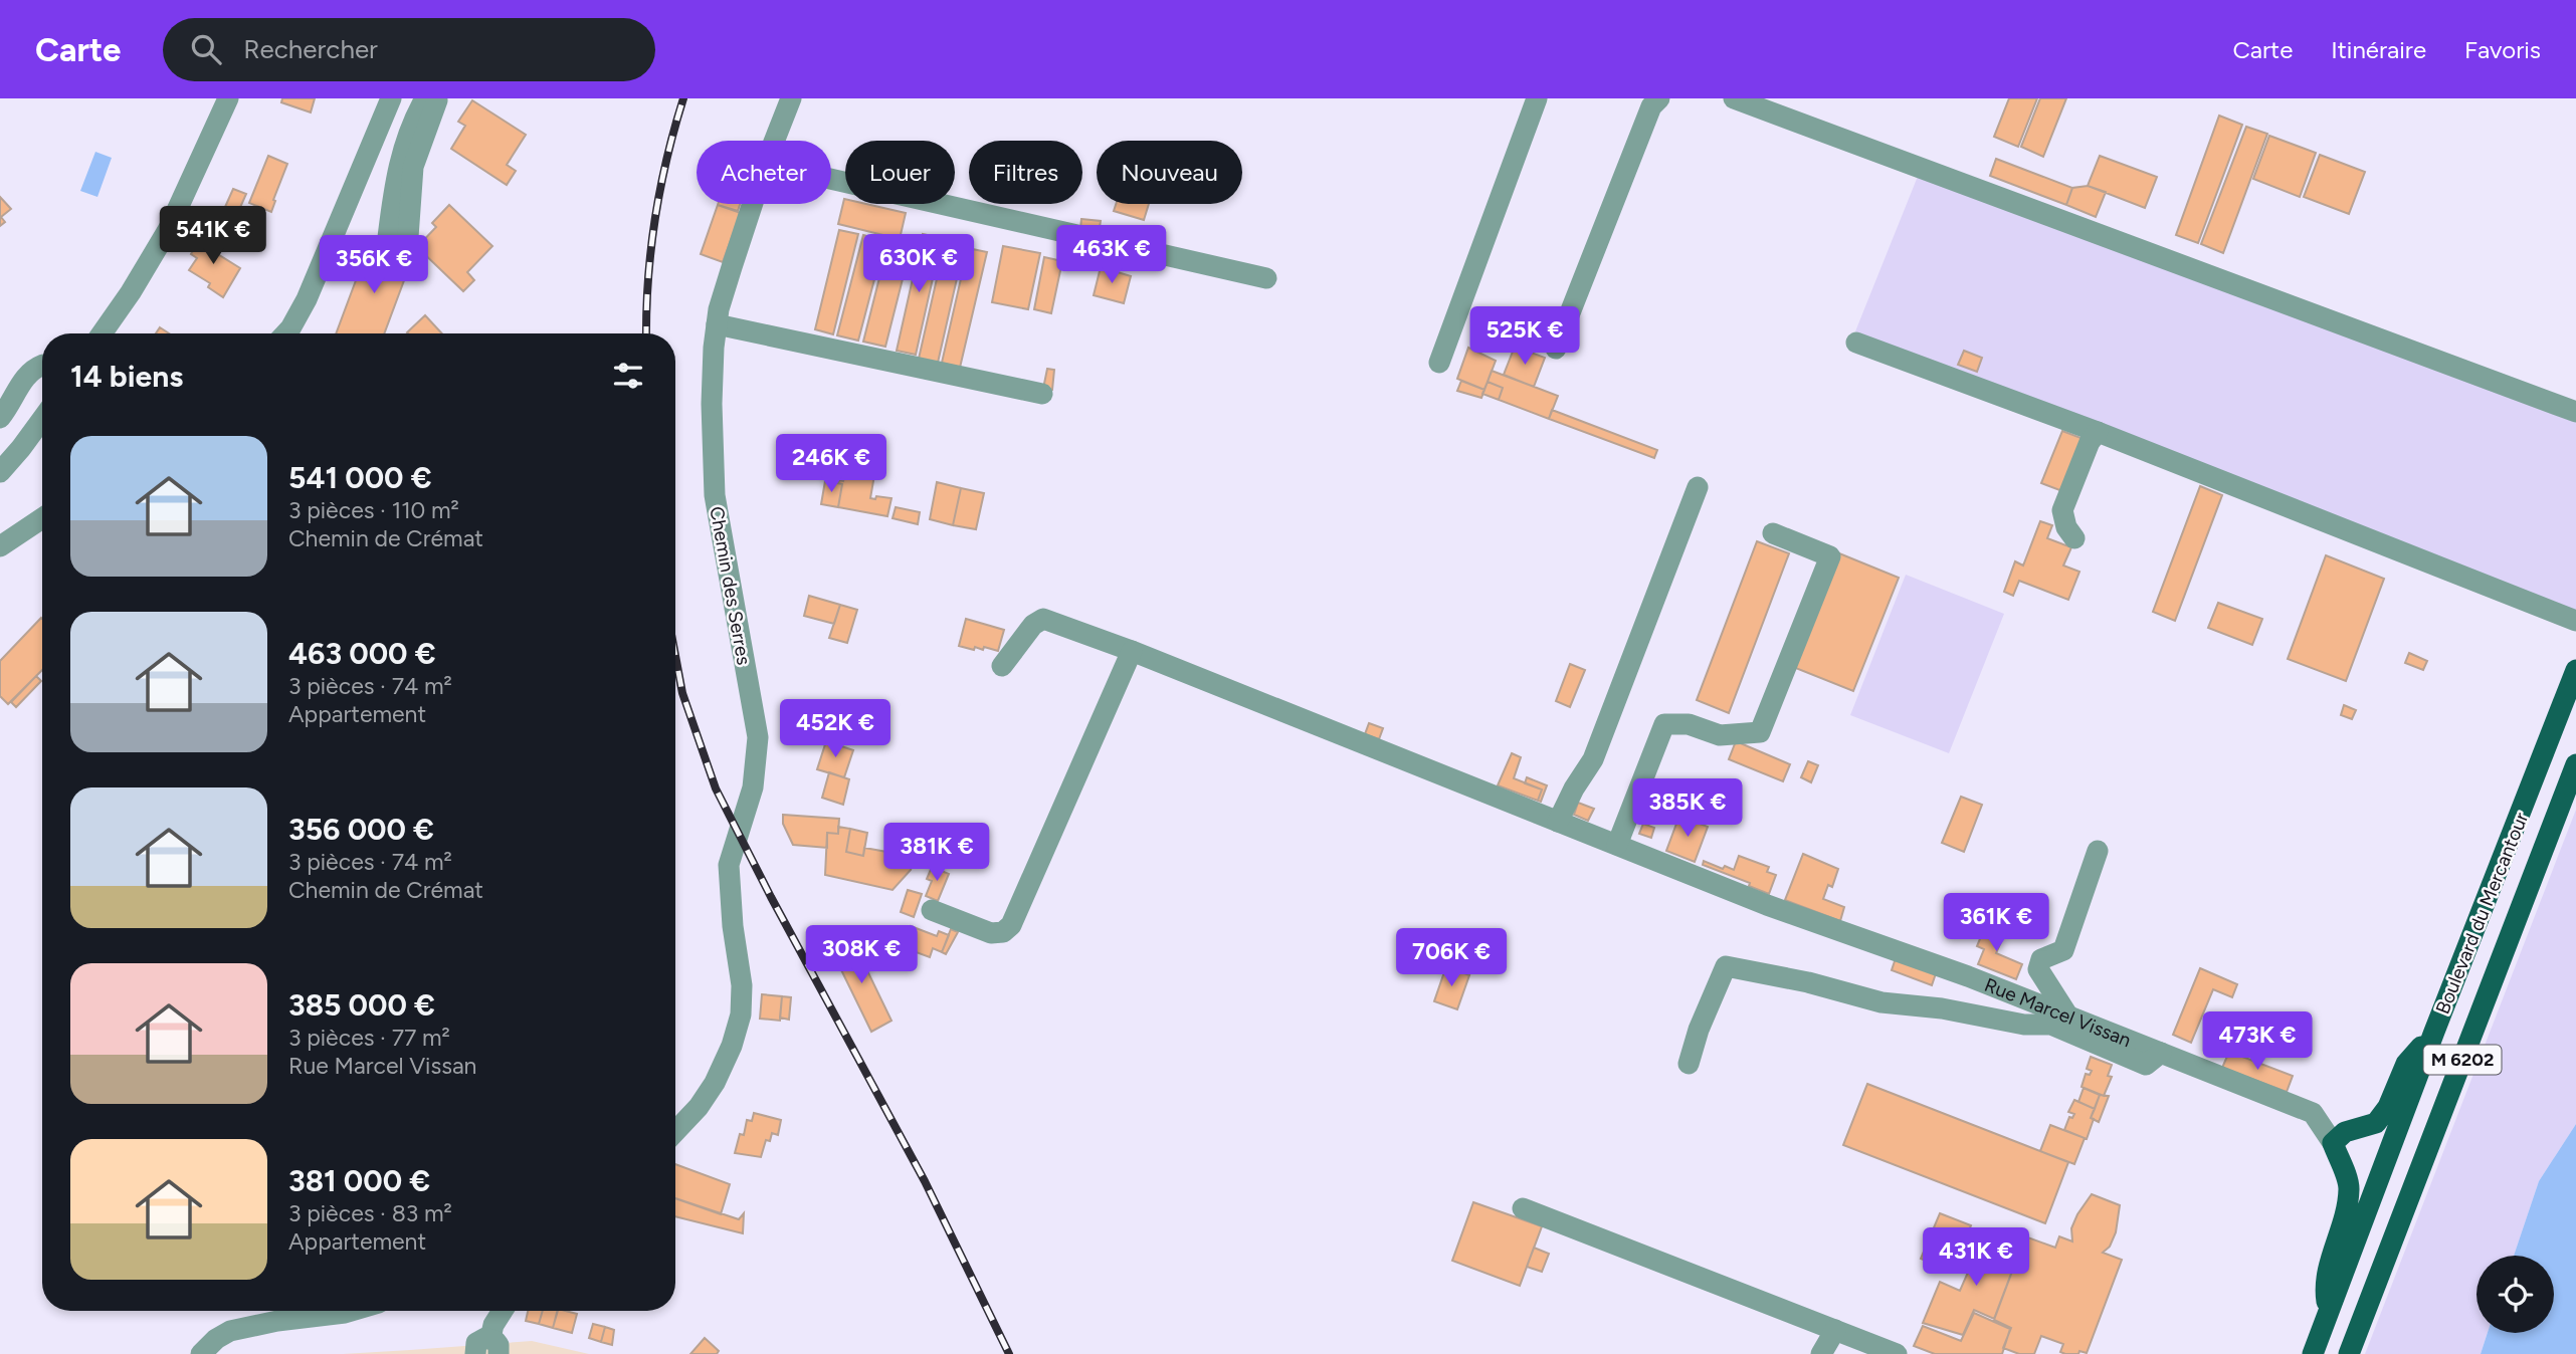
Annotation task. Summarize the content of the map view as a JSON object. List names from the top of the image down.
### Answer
{
  "streets": {
    "main road": ["Boulevard du Mercantour", "M 6202"],
    "street": ["Chemin des Serres", "Rue Marcel Vissan"]
  },
  "page": {
    "header": "Carte",
    "search": "Rechercher",
    "nav": ["Carte", "Itinéraire", "Favoris"],
    "chip": [
      "Acheter",
      "Louer",
      "Filtres",
      "Nouveau"
    ],
    "price": [
      "541K €",
      "463K €",
      "630K €",
      "356K €",
      "525K €",
      "246K €",
      "452K €",
      "385K €",
      "381K €",
      "361K €",
      "308K €",
      "706K €",
      "473K €",
      "431K €"
    ],
    "heading": "14 biens",
    "list": [
      {
        "name": "541 000 €",
        "note": "3 pièces · 110 m² · Chemin de Crémat"
      },
      {
        "name": "463 000 €",
        "note": "3 pièces · 74 m² · Appartement"
      },
      {
        "name": "356 000 €",
        "note": "3 pièces · 74 m² · Chemin de Crémat"
      },
      {
        "name": "385 000 €",
        "note": "3 pièces · 77 m² · Rue Marcel Vissan"
      },
      {
        "name": "381 000 €",
        "note": "3 pièces · 83 m² · Appartement"
      }
    ]
  }
}
